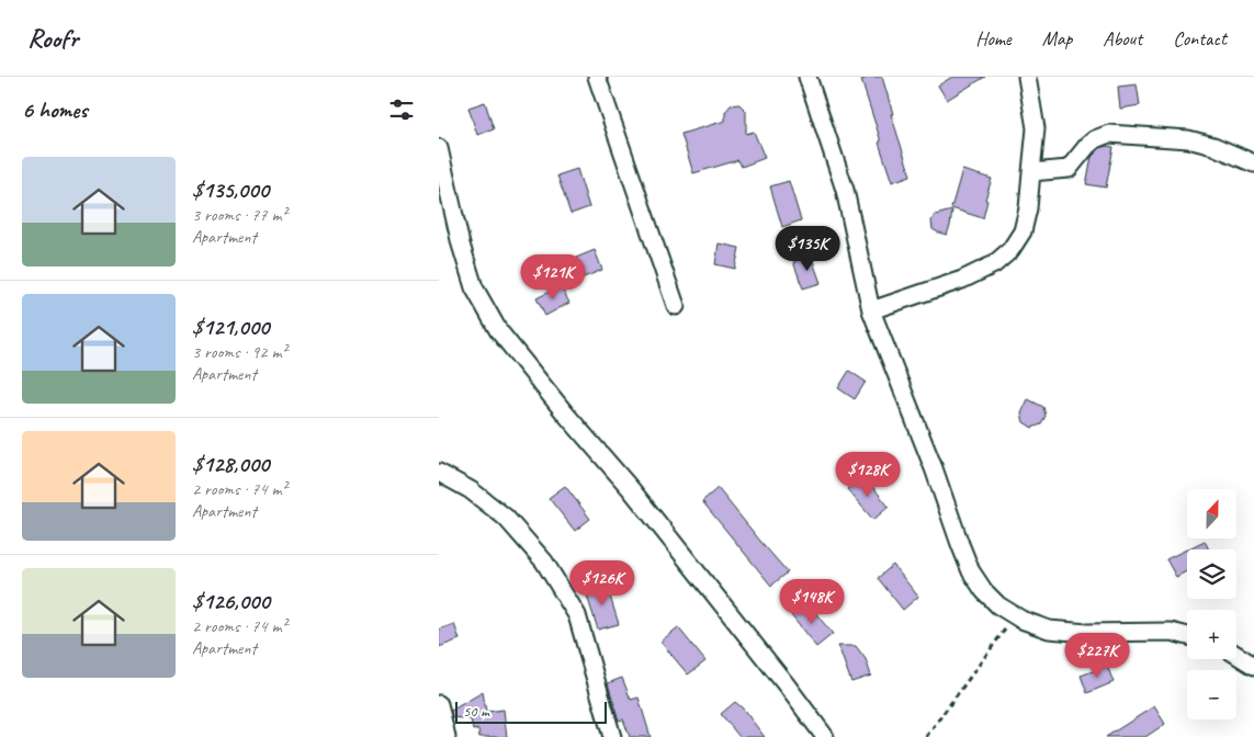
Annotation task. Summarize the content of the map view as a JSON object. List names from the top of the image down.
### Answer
{
  "scale_bar": "50 m",
  "north": "top",
  "page": {
    "header": "Roofr",
    "nav": [
      "Home",
      "Map",
      "About",
      "Contact"
    ],
    "heading": "6 homes",
    "list": [
      {
        "name": "$135,000",
        "note": "3 rooms · 77 m² · Apartment"
      },
      {
        "name": "$121,000",
        "note": "3 rooms · 92 m² · Apartment"
      },
      {
        "name": "$128,000",
        "note": "2 rooms · 74 m² · Apartment"
      },
      {
        "name": "$126,000",
        "note": "2 rooms · 74 m² · Apartment"
      }
    ],
    "price": [
      "$135K",
      "$121K",
      "$128K",
      "$126K",
      "$148K",
      "$227K"
    ],
    "map_buttons": ["+", "−"],
    "scale": "50 m"
  }
}
